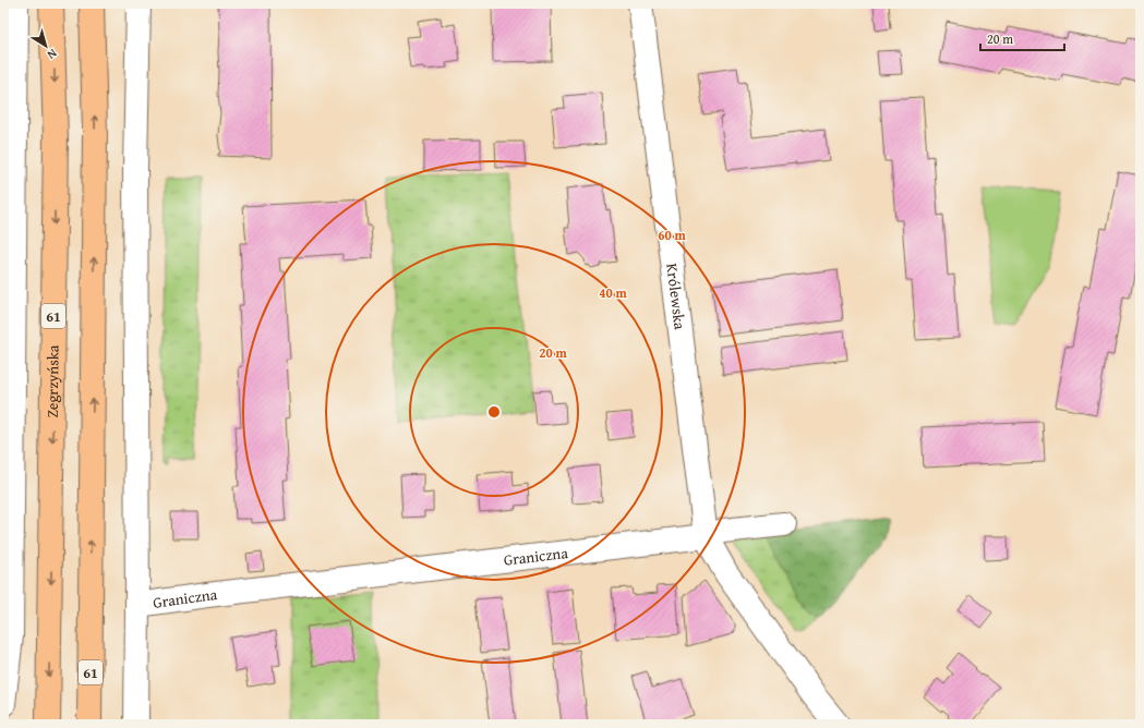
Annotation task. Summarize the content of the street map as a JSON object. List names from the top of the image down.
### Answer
{
  "streets": {
    "main road": ["61", "Zegrzyńska"],
    "street": ["Królewska", "Graniczna"]
  },
  "crossings": [
    ["Królewska", "Graniczna"]
  ],
  "scale_bar": "20 m",
  "north": "bottom right",
  "rings": ["60 m", "40 m", "20 m"]
}
